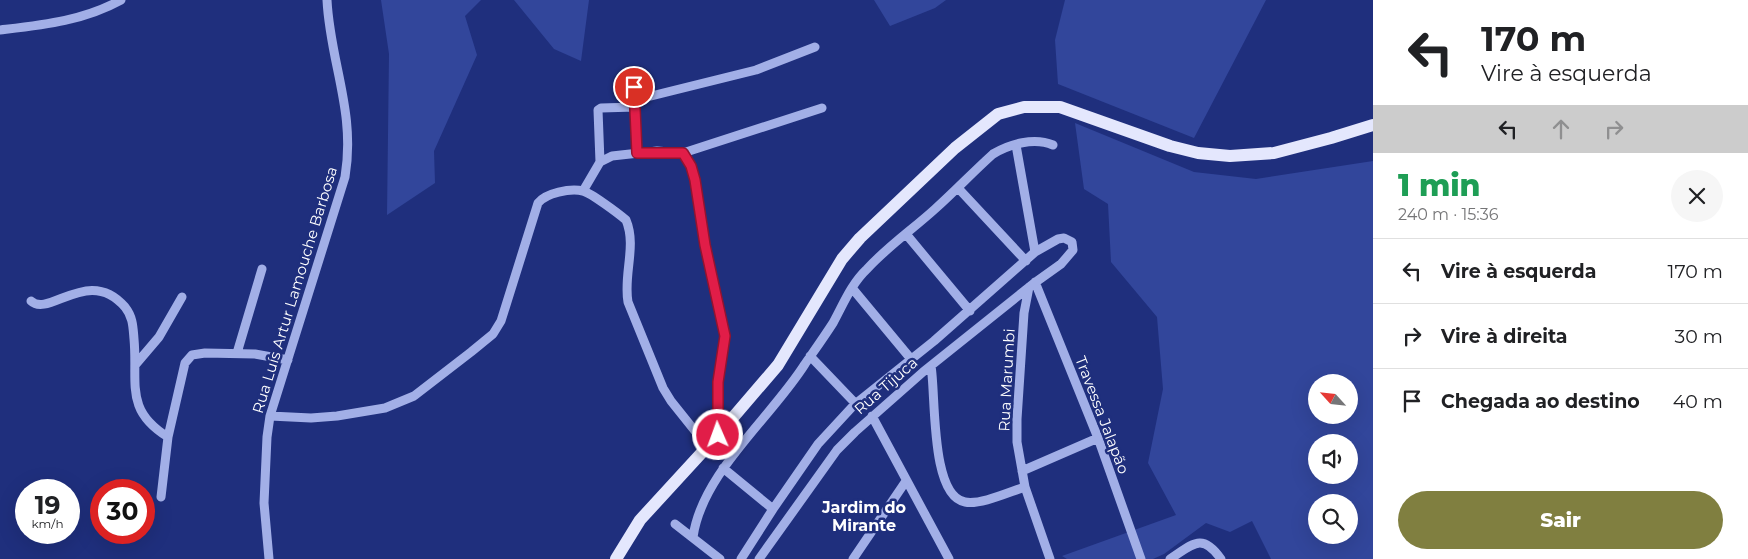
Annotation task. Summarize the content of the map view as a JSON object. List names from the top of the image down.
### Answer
{
  "streets": {
    "street": [
      "Rua Luís Artur Lamouche Barbosa",
      "Rua Marumbi",
      "Rua Tijuca",
      "Travessa Jalapão"
    ]
  },
  "crossings": [
    ["Rua Marumbi", "Rua Tijuca"],
    ["Rua Marumbi", "Travessa Jalapão"],
    ["Rua Tijuca", "Travessa Jalapão"]
  ],
  "districts": ["Jardim do Mirante"],
  "north": "top left",
  "page": {
    "turn": ["170 m", "Vire à esquerda"],
    "heading": ["1 min", "240 m · 15:36"],
    "list": [
      {
        "name": "Vire à esquerda",
        "value": "170 m"
      },
      {
        "name": "Vire à direita",
        "value": "30 m"
      },
      {
        "name": "Chegada ao destino",
        "value": "40 m"
      }
    ],
    "speed": "19 km/h",
    "limit": "30",
    "buttons": "Sair"
  }
}
